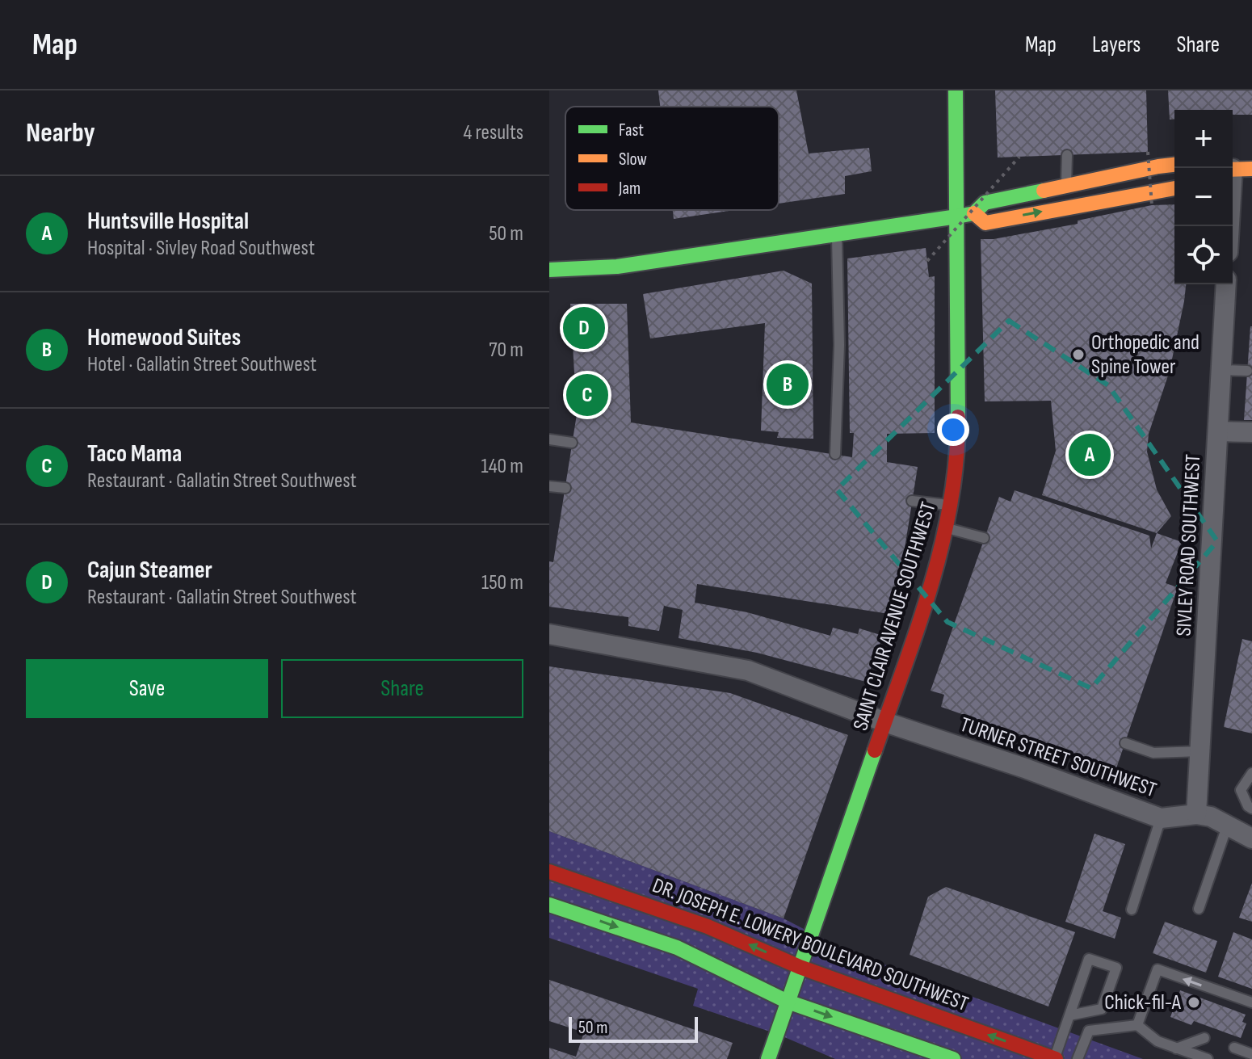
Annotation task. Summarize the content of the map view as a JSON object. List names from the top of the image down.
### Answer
{
  "streets": {
    "street": [
      "SIVLEY ROAD SOUTHWEST",
      "SAINT CLAIR AVENUE SOUTHWEST",
      "TURNER STREET SOUTHWEST",
      "DR. JOSEPH E. LOWERY BOULEVARD SOUTHWEST"
    ]
  },
  "crossings": [
    ["SIVLEY ROAD SOUTHWEST", "TURNER STREET SOUTHWEST"],
    ["SAINT CLAIR AVENUE SOUTHWEST", "TURNER STREET SOUTHWEST"],
    ["SAINT CLAIR AVENUE SOUTHWEST", "DR. JOSEPH E. LOWERY BOULEVARD SOUTHWEST"]
  ],
  "places": ["Orthopedic and Spine Tower", "Chick-fil-A"],
  "legend": ["Fast", "Slow", "Jam"],
  "scale_bar": "50 m",
  "page": {
    "header": "Map",
    "nav": ["Map", "Layers", "Share"],
    "heading": ["Nearby", "4 results"],
    "map_buttons": ["+", "−"],
    "list": [
      {
        "mark": "A",
        "name": "Huntsville Hospital",
        "note": "Hospital · Sivley Road Southwest",
        "value": "50 m"
      },
      {
        "mark": "B",
        "name": "Homewood Suites",
        "note": "Hotel · Gallatin Street Southwest",
        "value": "70 m"
      },
      {
        "mark": "C",
        "name": "Taco Mama",
        "note": "Restaurant · Gallatin Street Southwest",
        "value": "140 m"
      },
      {
        "mark": "D",
        "name": "Cajun Steamer",
        "note": "Restaurant · Gallatin Street Southwest",
        "value": "150 m"
      }
    ],
    "pins": [
      "D",
      "B",
      "C",
      "A"
    ],
    "buttons": ["Save", "Share"],
    "scale": "50 m"
  }
}
